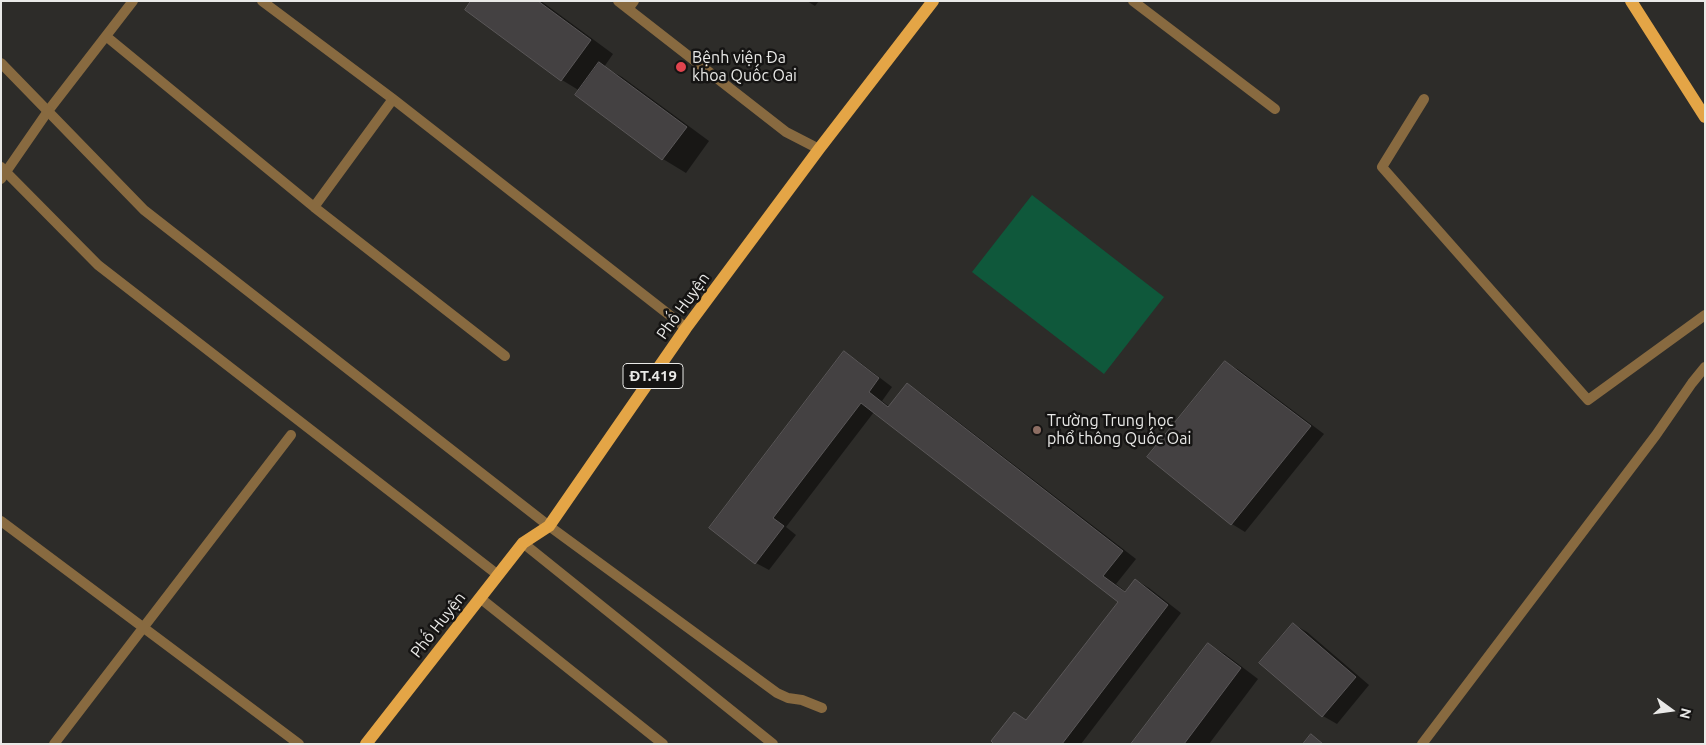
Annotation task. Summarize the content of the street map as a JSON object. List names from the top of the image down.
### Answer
{
  "streets": {
    "main road": ["Phố Huyện", "ĐT.419"]
  },
  "places": ["Bệnh viện Đa khoa Quốc Oai", "Trường Trung học phổ thông Quốc Oai"],
  "north": "right"
}
